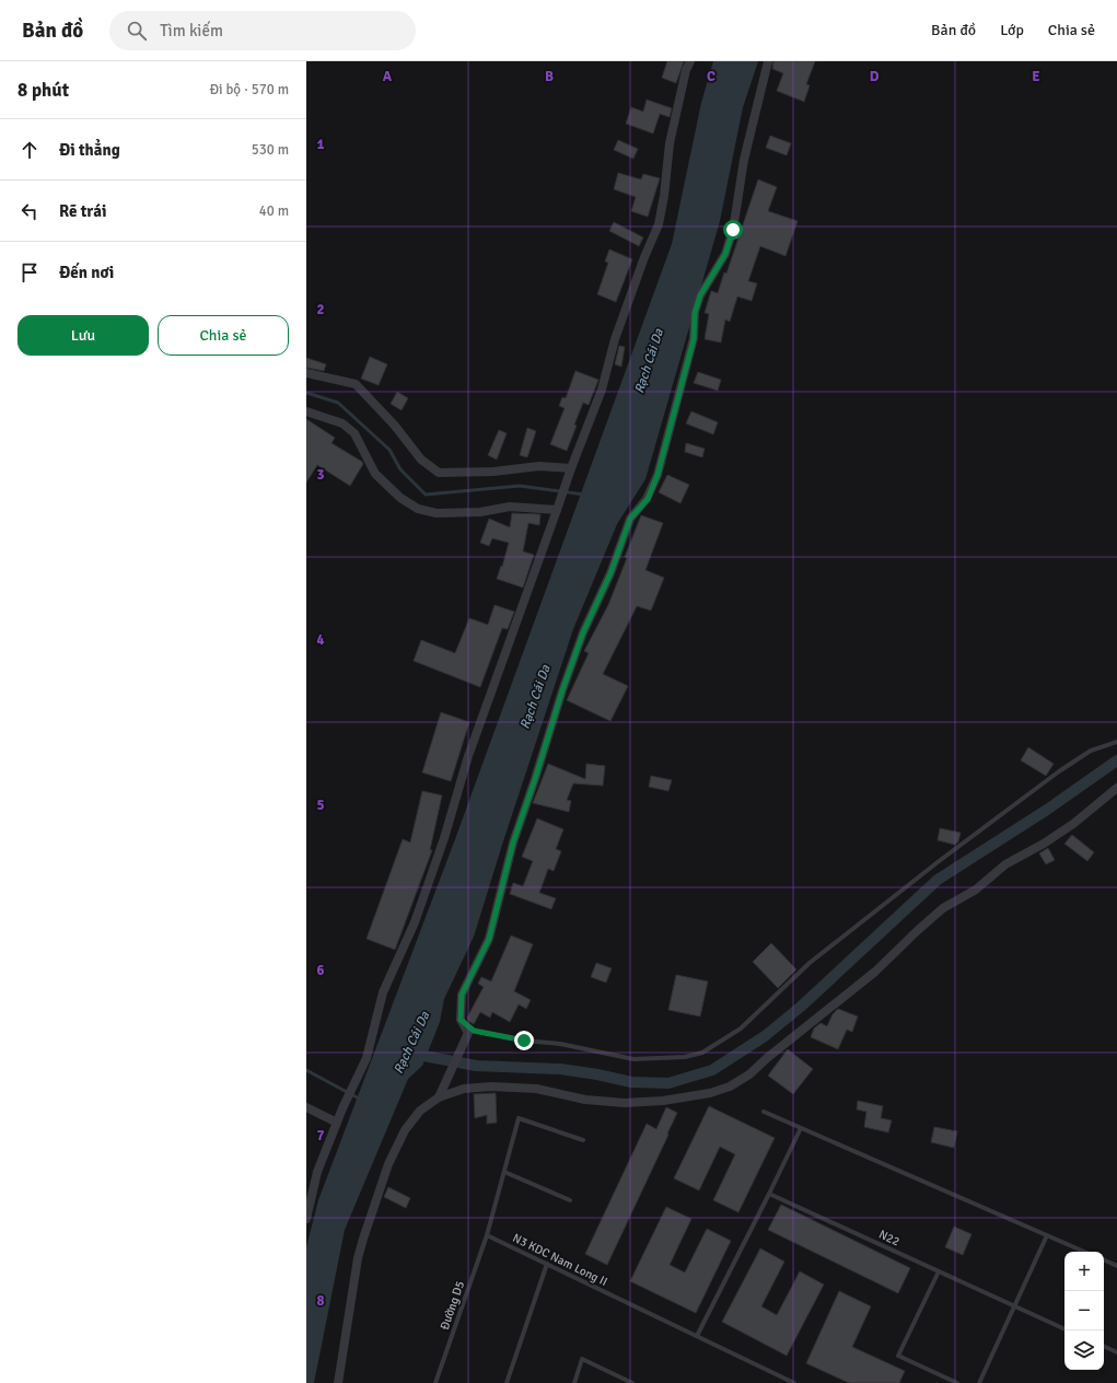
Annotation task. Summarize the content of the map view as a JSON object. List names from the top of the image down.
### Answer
{
  "streets": {
    "lane": ["N22", "N3 KDC Nam Long II", "Đường D5"]
  },
  "crossings": [
    ["N3 KDC Nam Long II", "Đường D5"]
  ],
  "water": ["Rạch Cái Da"],
  "page": {
    "header": "Bản đồ",
    "search": "Tìm kiếm",
    "nav": ["Bản đồ", "Lớp", "Chia sẻ"],
    "heading": ["8 phút", "Đi bộ · 570 m"],
    "list": [
      ["Đi thẳng", "530 m"],
      ["Rẽ trái", "40 m"],
      "Đến nơi"
    ],
    "buttons": ["Lưu", "Chia sẻ"],
    "map_buttons": ["+", "−"]
  },
  "grid": {
    "columns": [
      "A",
      "B",
      "C",
      "D",
      "E"
    ],
    "rows": [
      "1",
      "2",
      "3",
      "4",
      "5",
      "6",
      "7",
      "8"
    ]
  }
}
